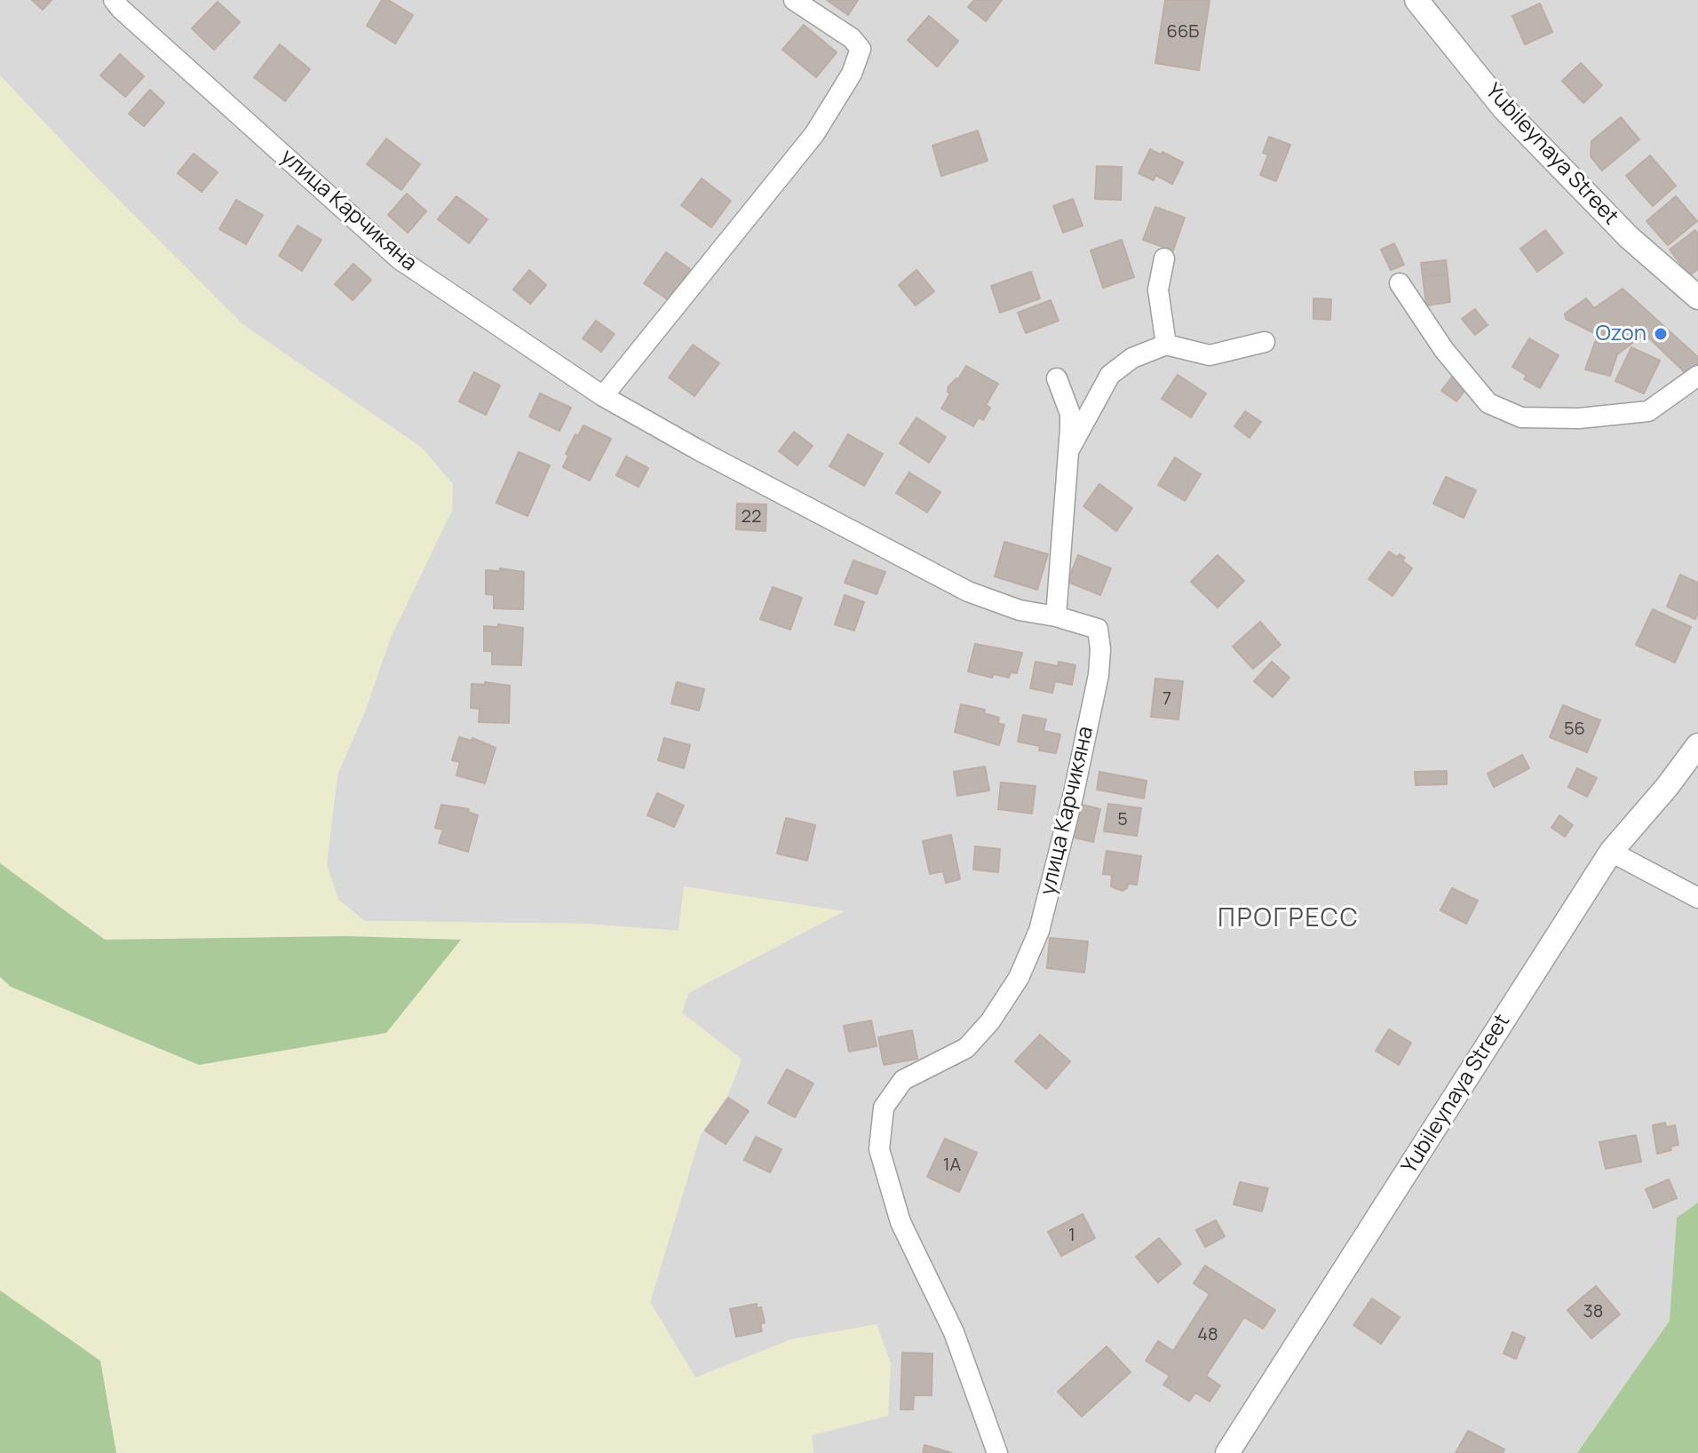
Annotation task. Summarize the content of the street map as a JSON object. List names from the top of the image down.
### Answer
{
  "streets": {
    "street": ["Yubileynaya Street", "улица Карчикяна"]
  },
  "districts": ["ПРОГРЕСС"],
  "places": ["Ozon"],
  "house_numbers": [
    "66Б",
    "22",
    "7",
    "56",
    "5",
    "1А",
    "1",
    "38",
    "48"
  ]
}
